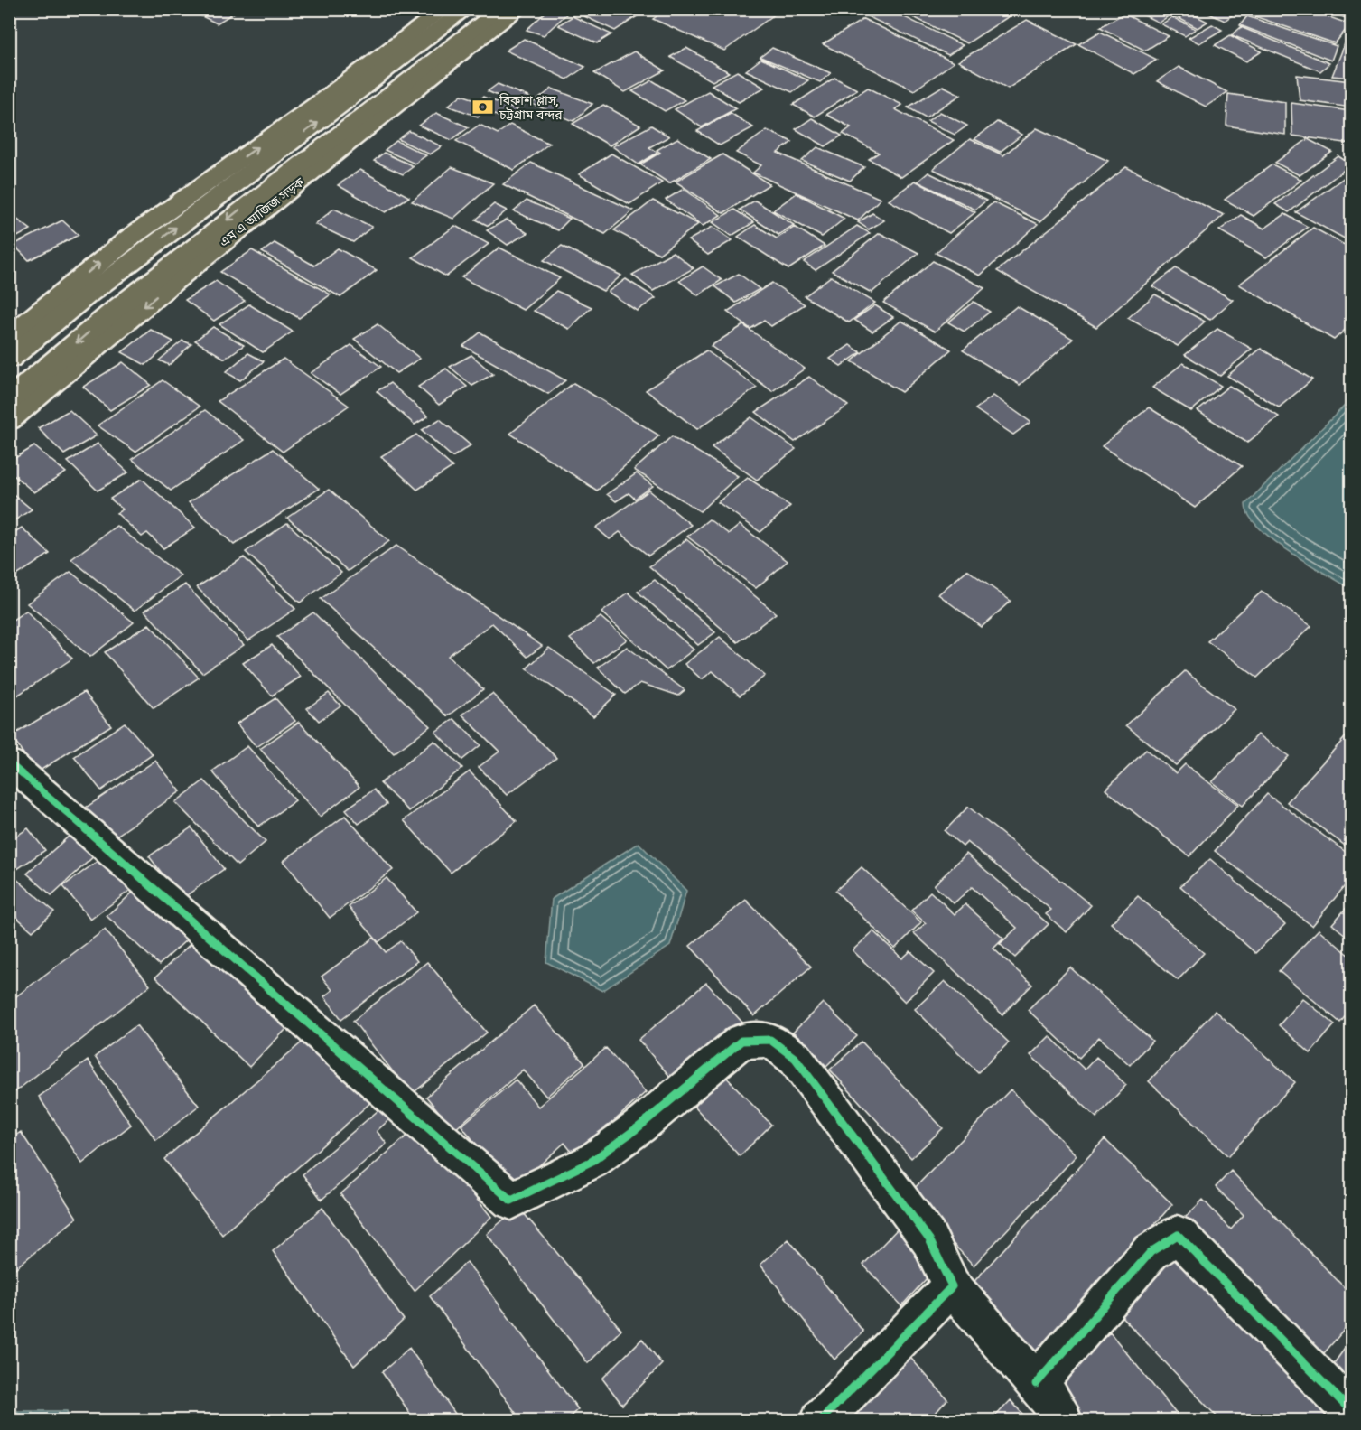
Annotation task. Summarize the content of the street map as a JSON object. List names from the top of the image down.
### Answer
{
  "streets": {
    "main road": ["এম এ আজিজ সড়ক"]
  },
  "places": {
    "bank": ["বিকাশ প্লাস, চট্টগ্রাম বন্দর"]
  }
}
